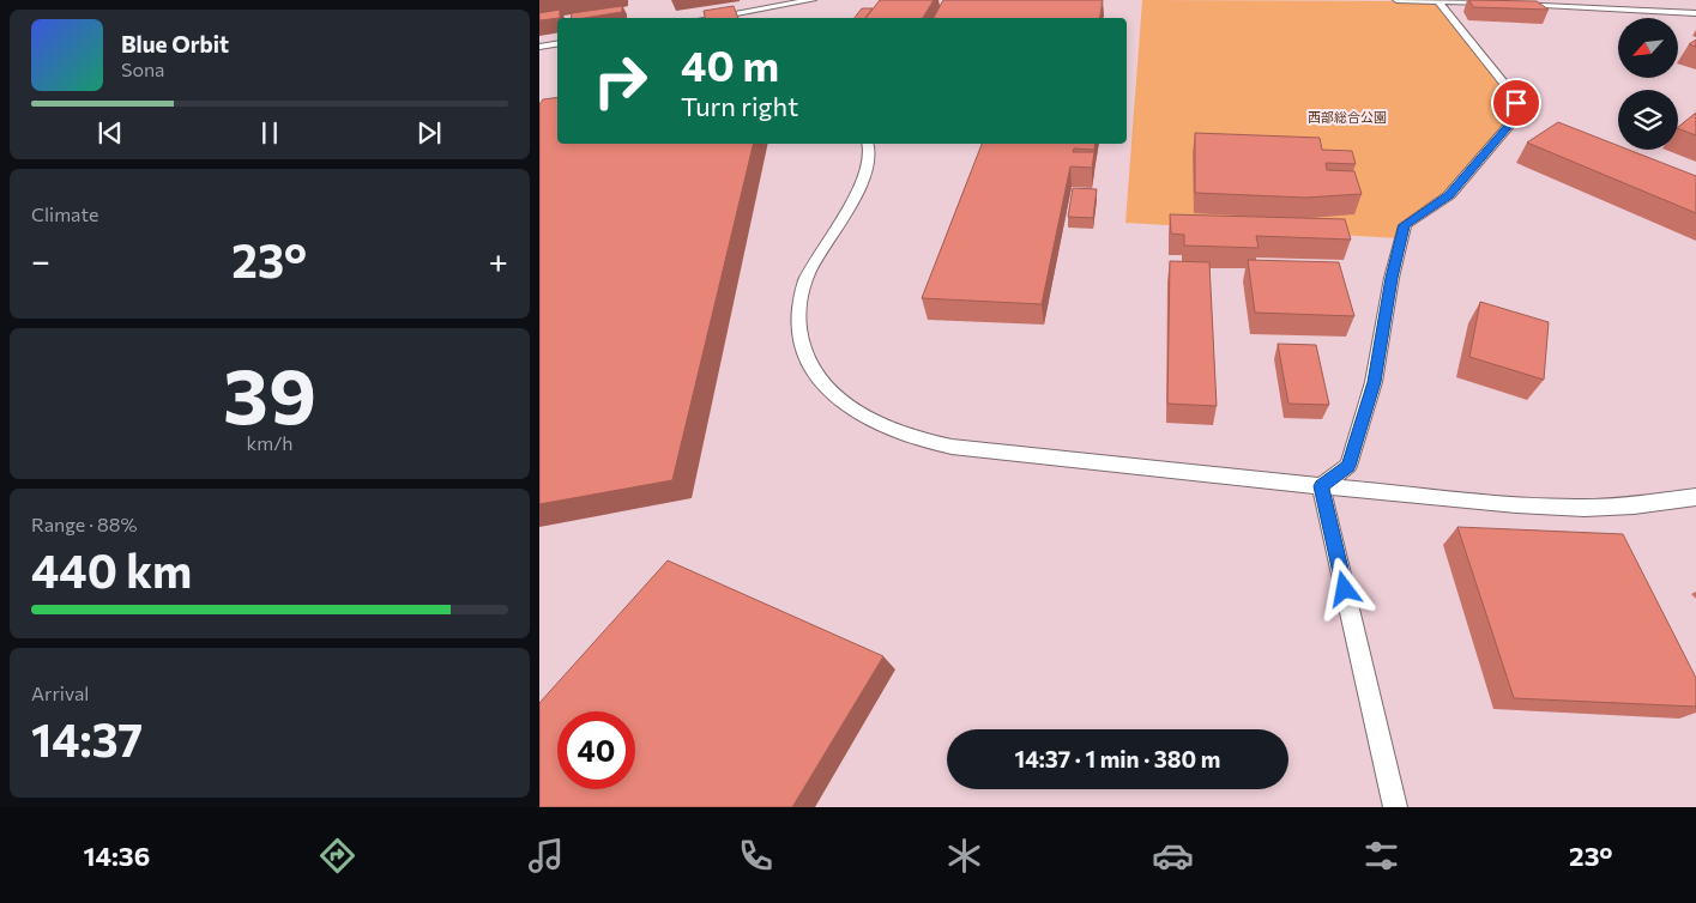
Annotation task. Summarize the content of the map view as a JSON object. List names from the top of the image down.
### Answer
{
  "parks": ["西部総合公園"],
  "north": "bottom left",
  "page": {
    "turn": ["40 m", "Turn right"],
    "song": ["Blue Orbit", "Sona"],
    "tile": [
      "Climate",
      ["39", "km/h"],
      ["Range · 88%", "440 km"],
      ["Arrival", "14:37"]
    ],
    "heat": ["−", "23°", "+"],
    "limit": "40",
    "trip": "14:37 · 1 min · 380 m",
    "tabs": ["14:36", "23°"]
  }
}
